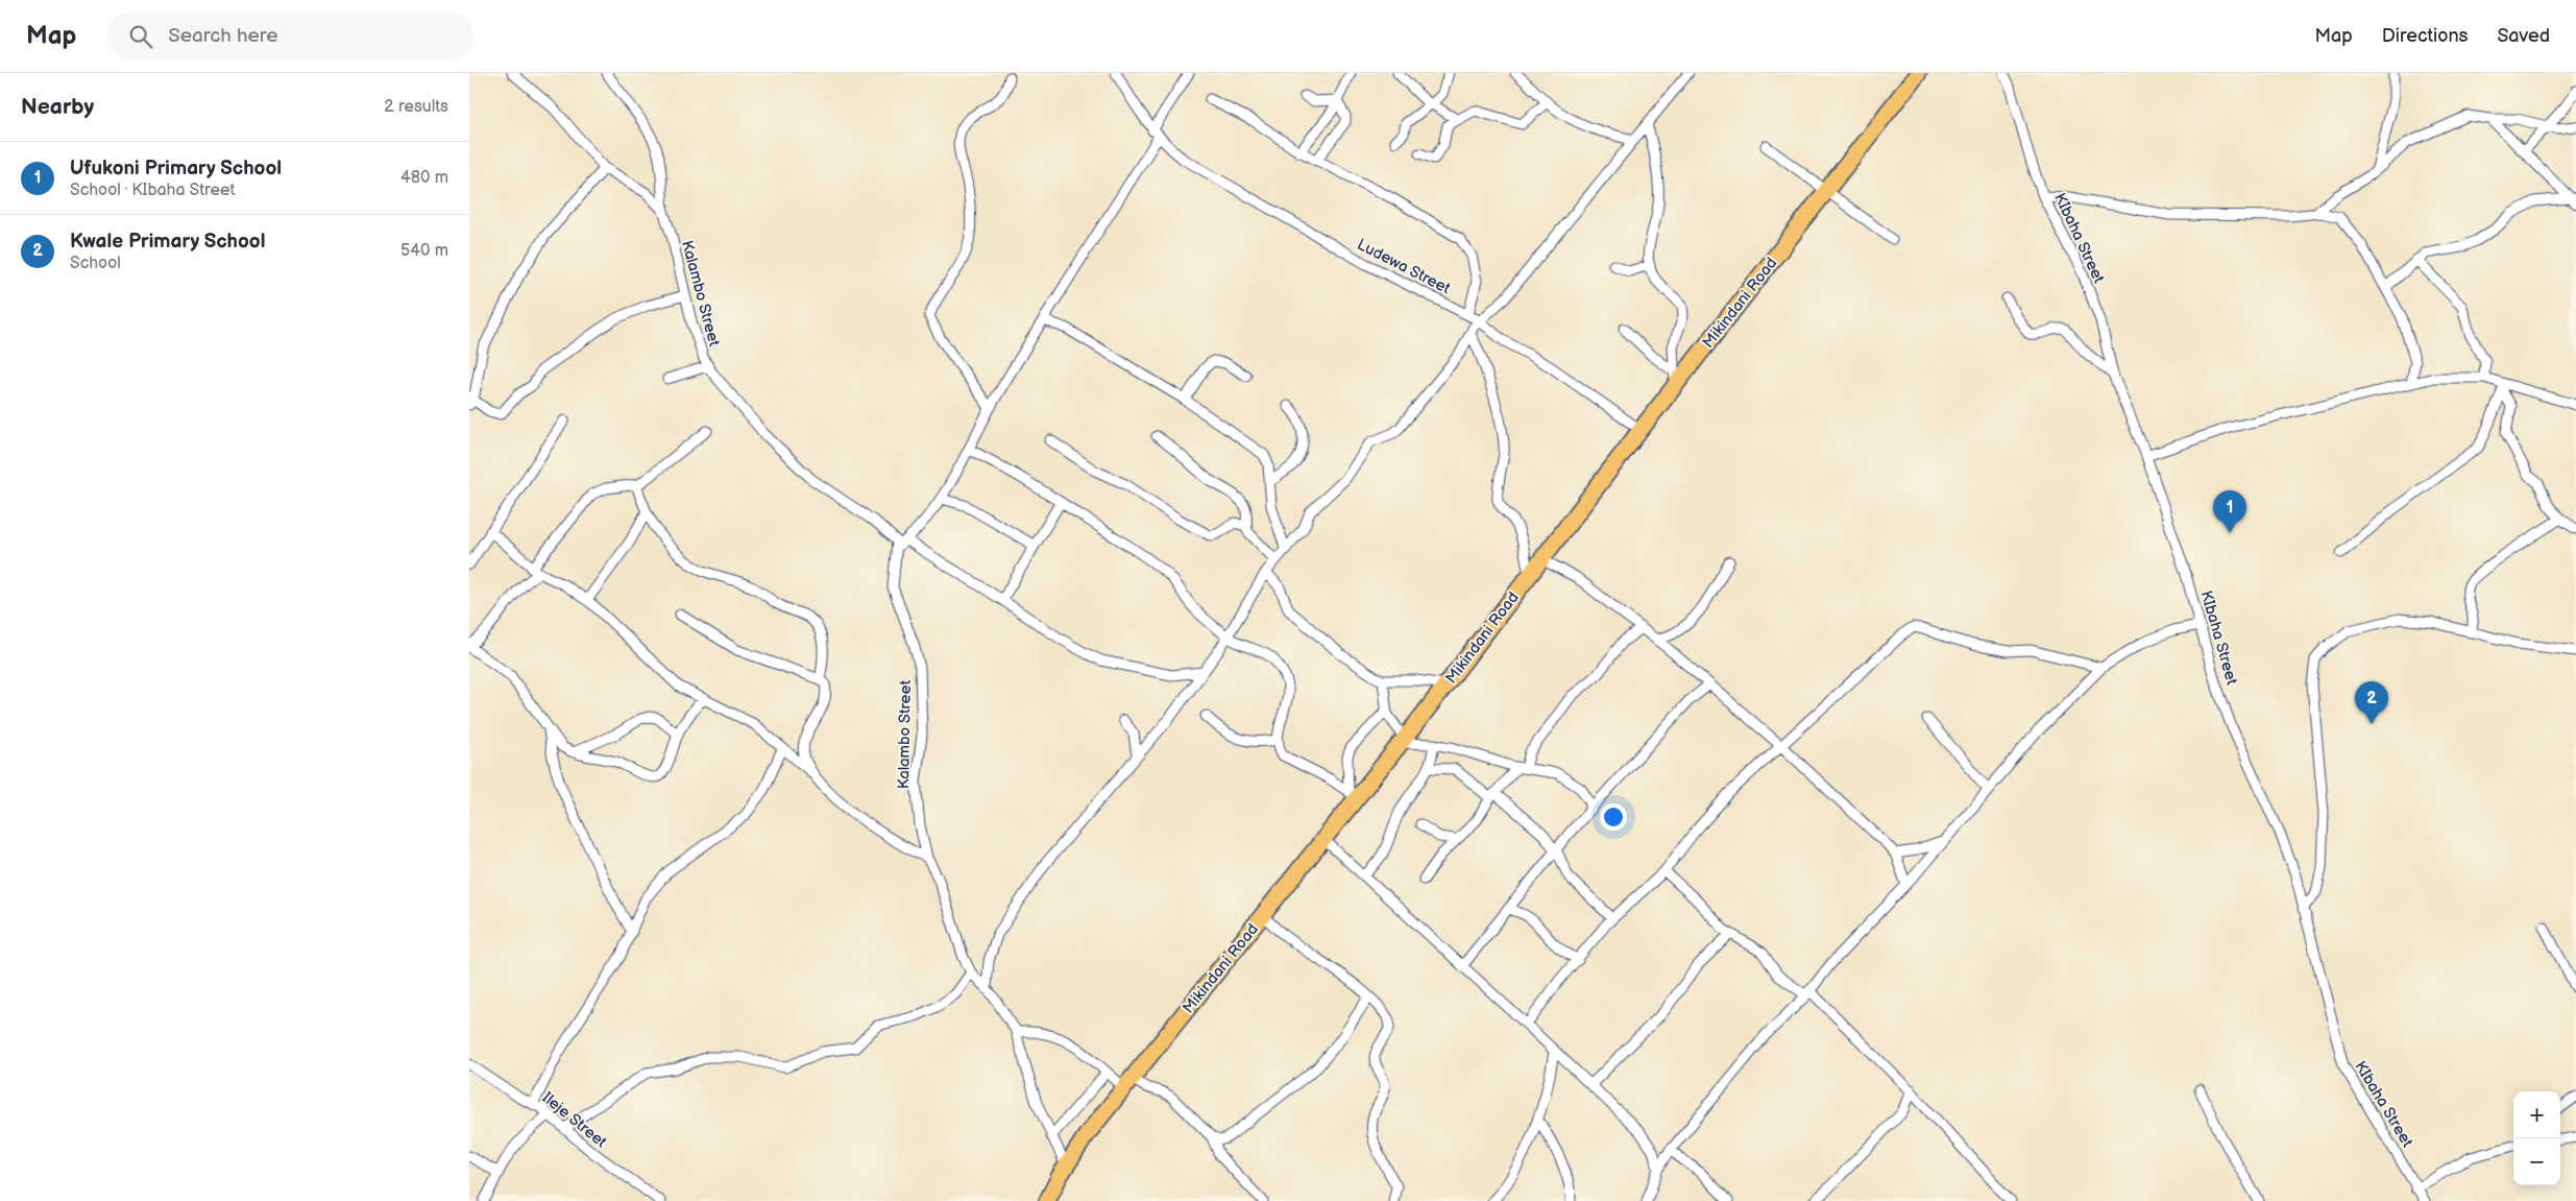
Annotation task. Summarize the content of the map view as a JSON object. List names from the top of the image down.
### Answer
{
  "streets": {
    "highway": ["Mikindani Road"],
    "street": [
      "KIbaha Street",
      "Ludewa Street",
      "Kalambo Street",
      "Ileje Street"
    ]
  },
  "crossings": [
    ["Ludewa Street", "Mikindani Road"],
    ["Kalambo Street", "Mikindani Road"]
  ],
  "page": {
    "header": "Map",
    "search": "Search here",
    "nav": ["Map", "Directions", "Saved"],
    "heading": ["Nearby", "2 results"],
    "list": [
      {
        "mark": "1",
        "name": "Ufukoni Primary School",
        "note": "School · KIbaha Street",
        "value": "480 m"
      },
      {
        "mark": "2",
        "name": "Kwale Primary School",
        "note": "School",
        "value": "540 m"
      }
    ],
    "pins": ["1", "2"],
    "map_buttons": ["+", "−"]
  }
}
